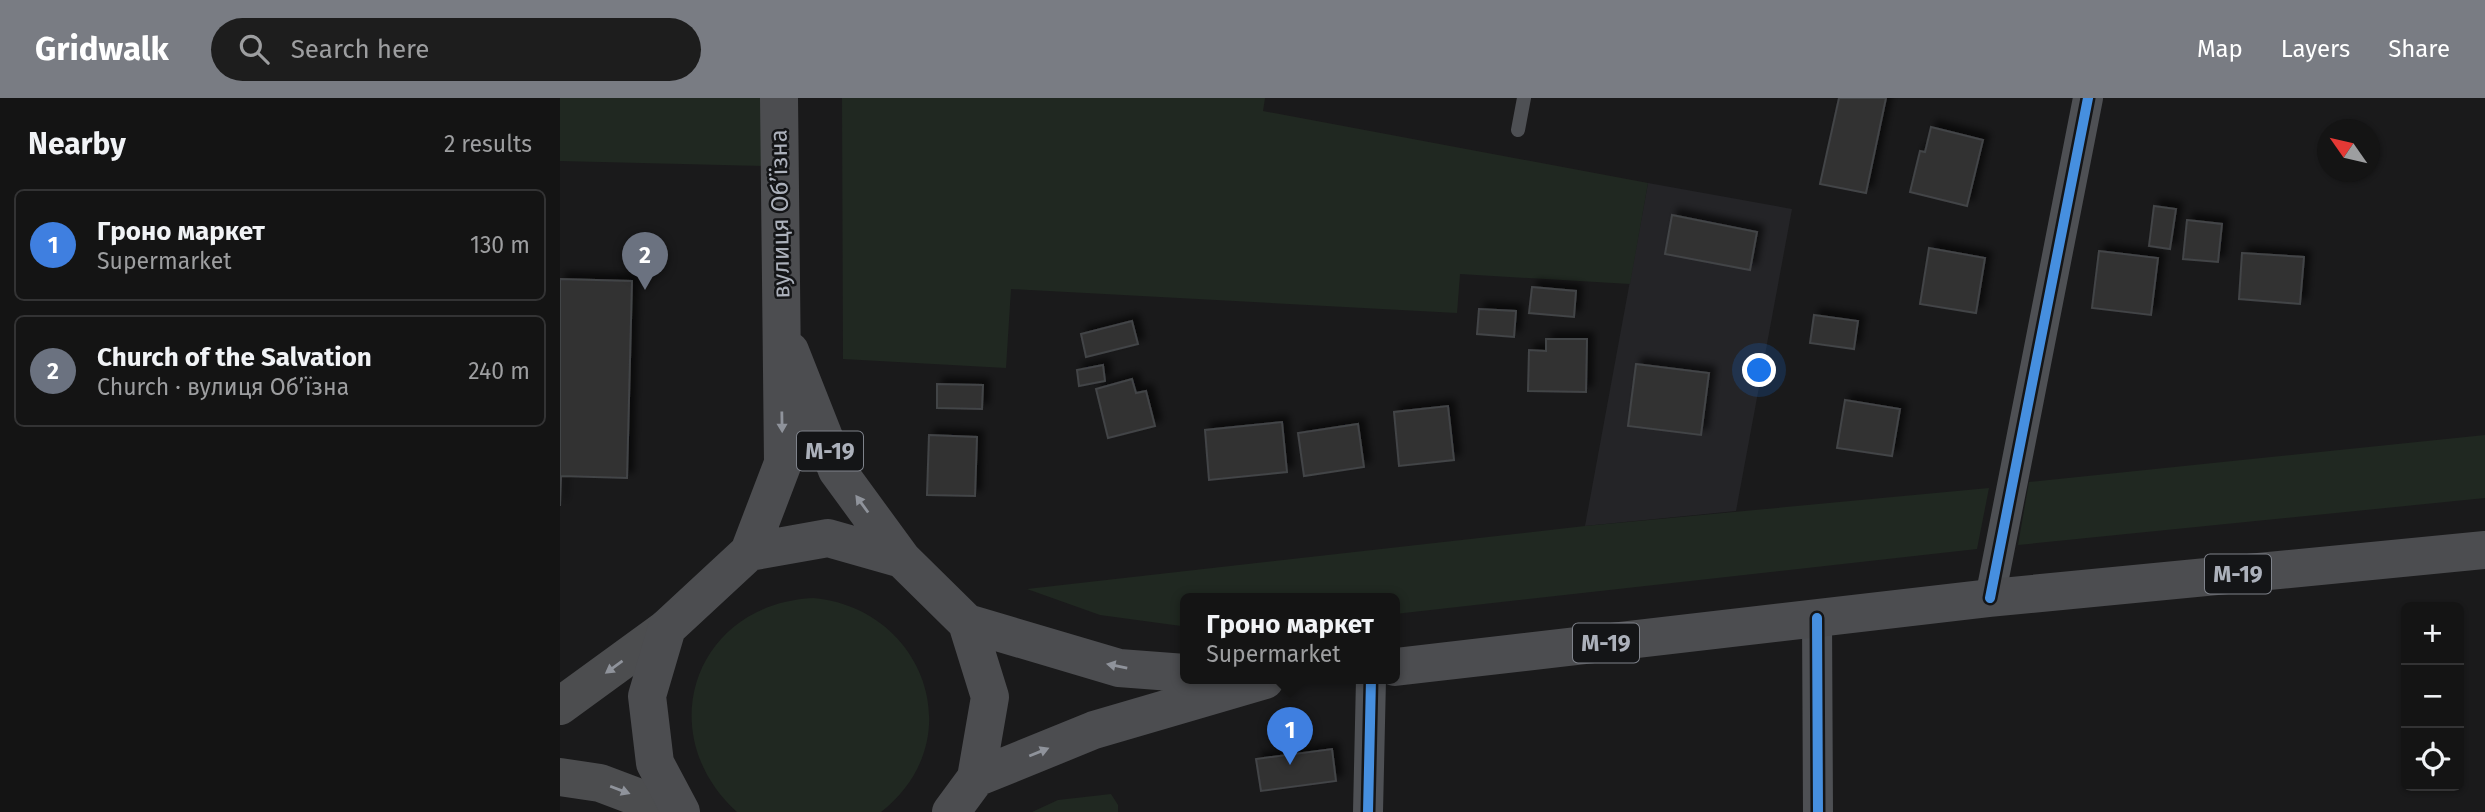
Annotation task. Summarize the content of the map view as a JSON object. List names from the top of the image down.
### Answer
{
  "streets": {
    "highway": ["вулиця Об’їзна", "М-19"]
  },
  "crossings": [
    ["вулиця Об’їзна", "М-19"]
  ],
  "north": "top left",
  "page": {
    "header": "Gridwalk",
    "search": "Search here",
    "nav": ["Map", "Layers", "Share"],
    "heading": ["Nearby", "2 results"],
    "list": [
      {
        "mark": "1",
        "name": "Гроно маркет",
        "note": "Supermarket",
        "value": "130 m"
      },
      {
        "mark": "2",
        "name": "Church of the Salvation",
        "note": "Church · вулиця Об’їзна",
        "value": "240 m"
      }
    ],
    "pins": ["2", "1"],
    "popup": ["Гроно маркет", "Supermarket"],
    "map_buttons": ["+", "−"]
  }
}
